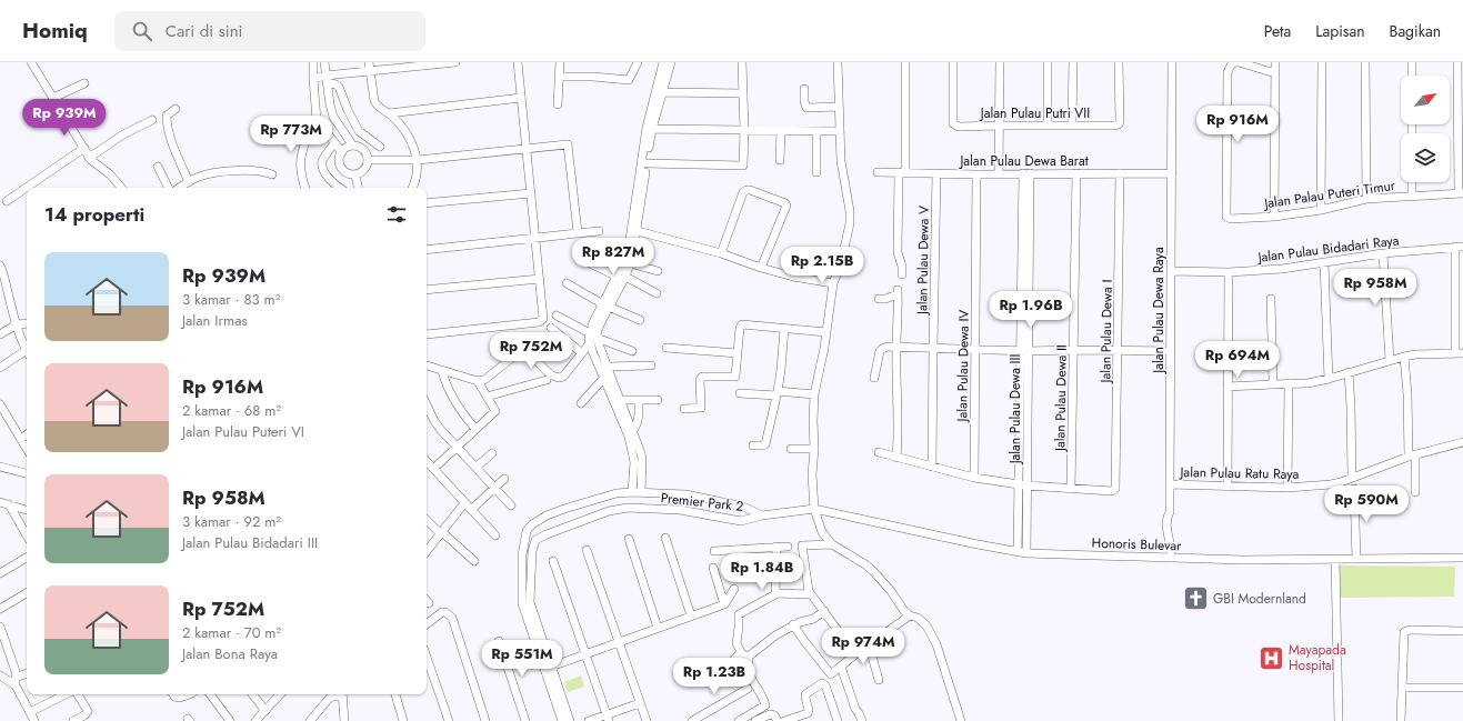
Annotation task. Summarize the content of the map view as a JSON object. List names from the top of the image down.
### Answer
{
  "streets": {
    "street": [
      "Jalan Pulau Putri VII",
      "Jalan Pulau Dewa Barat",
      "Jalan Palau Puteri Timur",
      "Jalan Pulau Bidadari Raya",
      "Jalan Pulau Dewa V",
      "Jalan Pulau Dewa Raya",
      "Jalan Pulau Dewa I",
      "Jalan Pulau Dewa IV",
      "Jalan Pulau Dewa II",
      "Jalan Pulau Dewa III",
      "Jalan Pulau Ratu Raya",
      "Premier Park 2",
      "Honoris Bulevar"
    ]
  },
  "crossings": [
    ["Jalan Pulau Dewa Barat", "Jalan Pulau Dewa V"],
    ["Jalan Pulau Dewa Barat", "Jalan Pulau Dewa Raya"],
    ["Jalan Pulau Dewa Barat", "Jalan Pulau Dewa I"],
    ["Jalan Pulau Dewa Barat", "Jalan Pulau Dewa IV"],
    ["Jalan Pulau Dewa Barat", "Jalan Pulau Dewa II"],
    ["Jalan Pulau Dewa Barat", "Jalan Pulau Dewa III"],
    ["Jalan Pulau Bidadari Raya", "Jalan Pulau Dewa Raya"],
    ["Jalan Pulau Dewa Raya", "Jalan Pulau Ratu Raya"],
    ["Jalan Pulau Dewa Raya", "Honoris Bulevar"],
    ["Jalan Pulau Dewa I", "Jalan Pulau Dewa II"],
    ["Jalan Pulau Dewa III", "Honoris Bulevar"],
    ["Premier Park 2", "Honoris Bulevar"]
  ],
  "places": {
    "church": ["GBI Modernland"],
    "hospital": ["Mayapada Hospital"]
  },
  "north": "top right",
  "page": {
    "header": "Homiq",
    "search": "Cari di sini",
    "nav": ["Peta", "Lapisan", "Bagikan"],
    "price": [
      "Rp 939M",
      "Rp 916M",
      "Rp 773M",
      "Rp 827M",
      "Rp 2.15B",
      "Rp 958M",
      "Rp 1.96B",
      "Rp 752M",
      "Rp 694M",
      "Rp 590M",
      "Rp 1.84B",
      "Rp 974M",
      "Rp 551M",
      "Rp 1.23B"
    ],
    "heading": "14 properti",
    "list": [
      {
        "name": "Rp 939M",
        "note": "3 kamar · 83 m² · Jalan Irmas"
      },
      {
        "name": "Rp 916M",
        "note": "2 kamar · 68 m² · Jalan Pulau Puteri VI"
      },
      {
        "name": "Rp 958M",
        "note": "3 kamar · 92 m² · Jalan Pulau Bidadari III"
      },
      {
        "name": "Rp 752M",
        "note": "2 kamar · 70 m² · Jalan Bona Raya"
      }
    ]
  }
}
